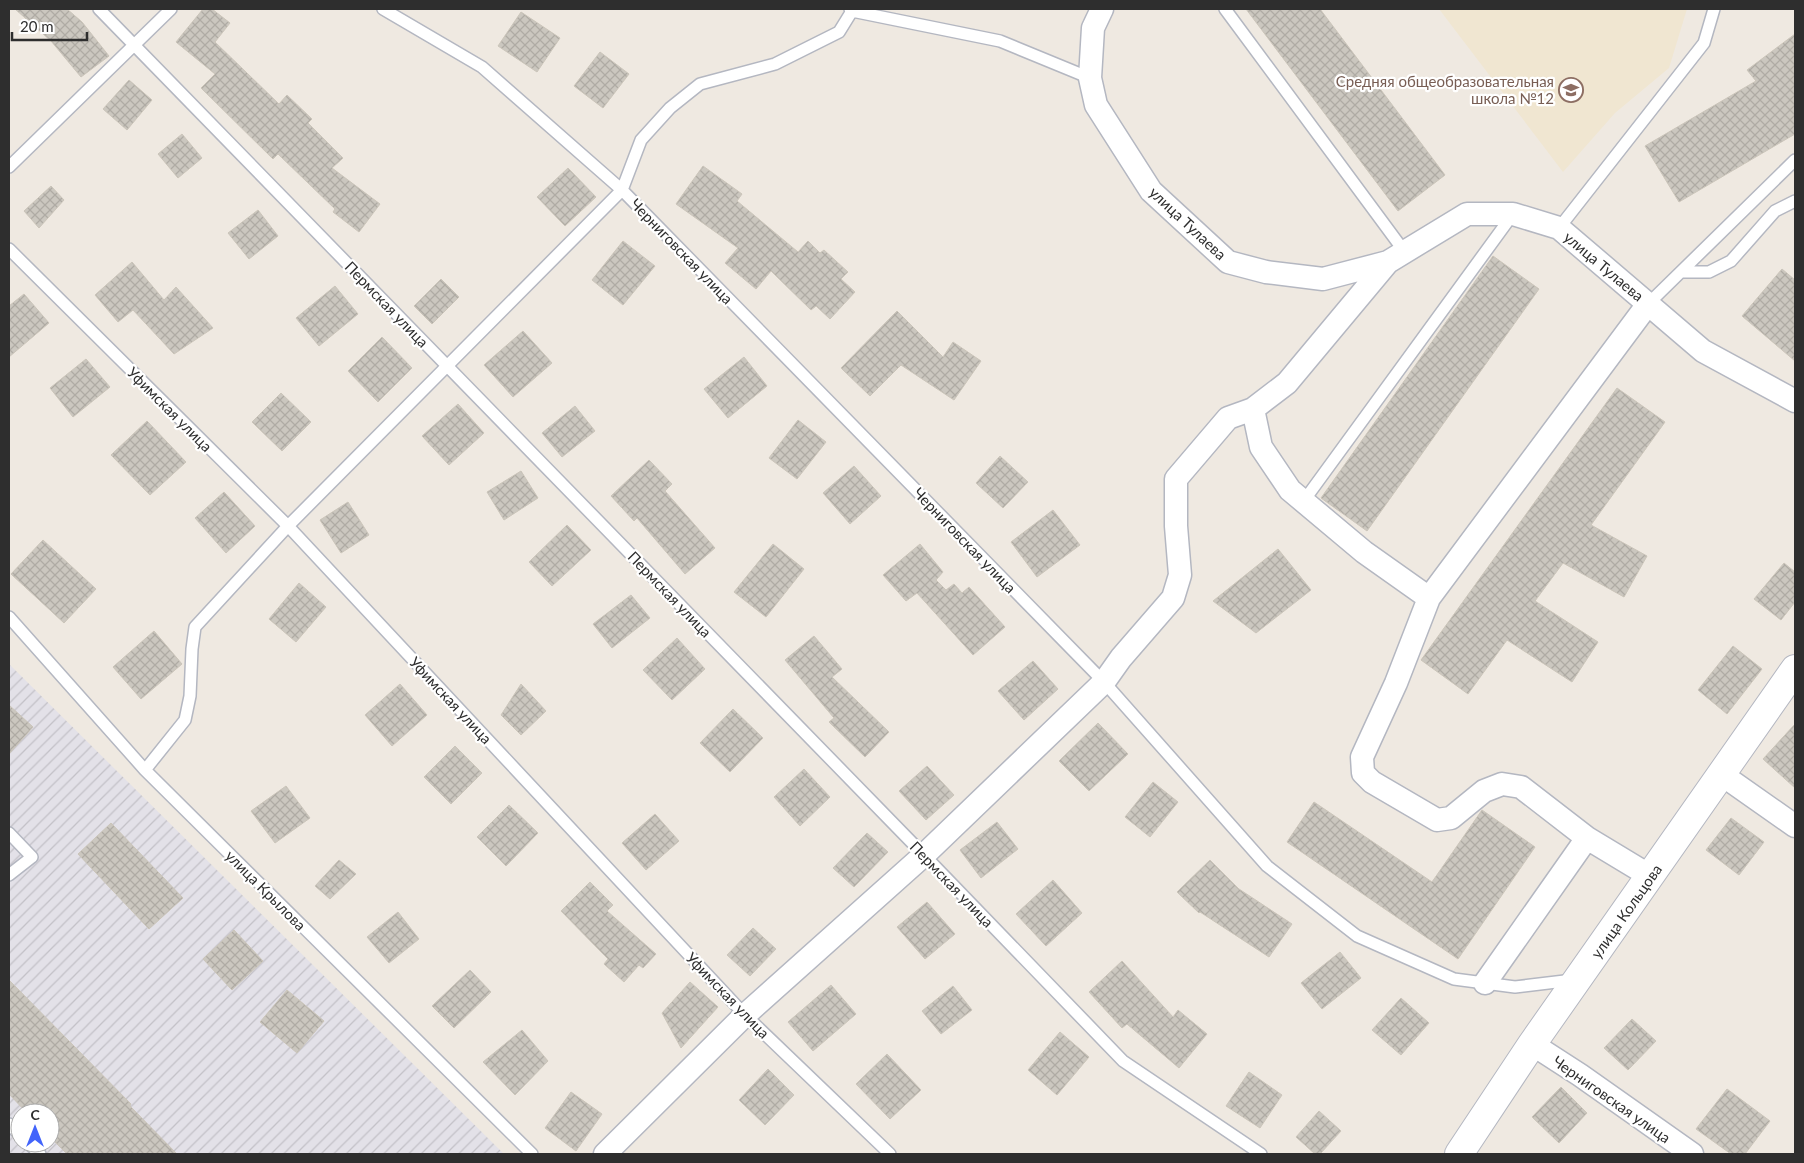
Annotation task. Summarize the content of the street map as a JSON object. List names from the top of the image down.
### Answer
{
  "streets": {
    "main road": ["улица Кольцова"],
    "street": ["улица Тулаева", "Черниговская улица"],
    "lane": ["Пермская улица", "Уфимская улица", "улица Крылова"]
  },
  "crossings": [
    ["Черниговская улица", "улица Кольцова"]
  ],
  "places": {
    "school or university": ["Средняя общеобразовательная школа №12"]
  },
  "scale_bar": "20 m",
  "north": "top"
}
